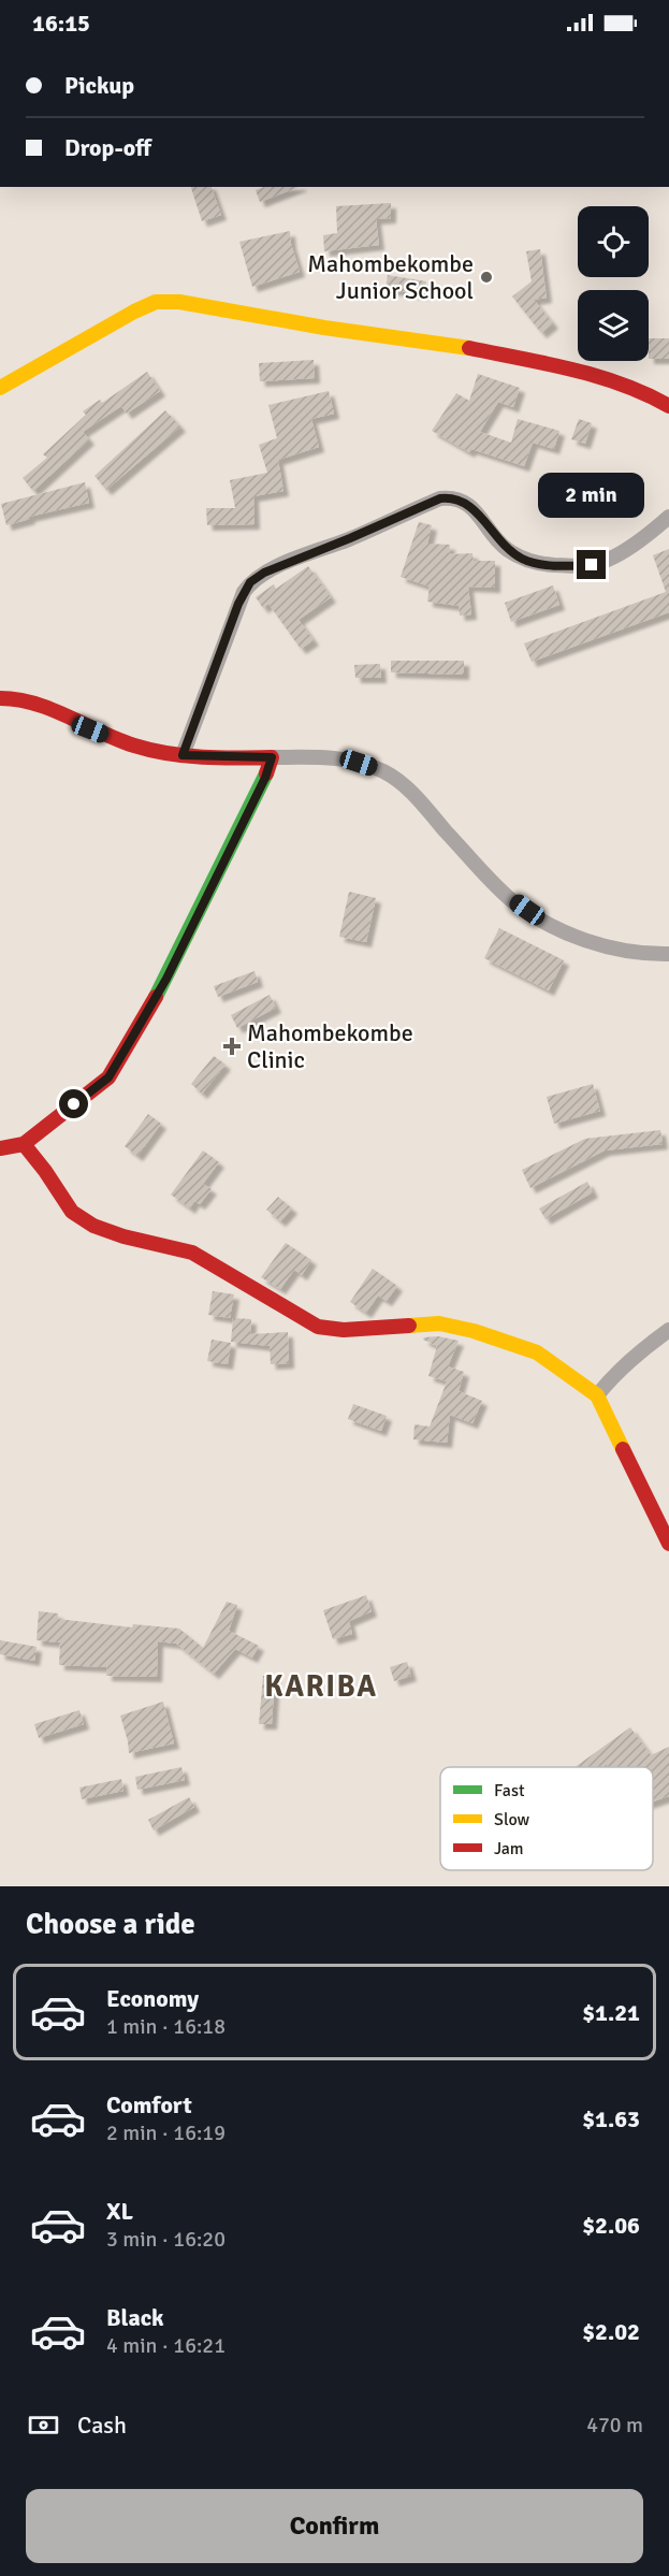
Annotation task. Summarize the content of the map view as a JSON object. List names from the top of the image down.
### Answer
{
  "districts": ["KARIBA"],
  "places": {
    "other": ["Mahombekombe Junior School"],
    "health": ["Mahombekombe Clinic"]
  },
  "legend": ["Fast", "Slow", "Jam"],
  "page": {
    "status": "16:15",
    "banner": ["Pickup", "Drop-off"],
    "bubble": "2 min",
    "heading": "Choose a ride",
    "list": [
      {
        "name": "Economy",
        "note": "1 min · 16:18",
        "value": "$1.21"
      },
      {
        "name": "Comfort",
        "note": "2 min · 16:19",
        "value": "$1.63"
      },
      {
        "name": "XL",
        "note": "3 min · 16:20",
        "value": "$2.06"
      },
      {
        "name": "Black",
        "note": "4 min · 16:21",
        "value": "$2.02"
      }
    ],
    "pay": ["Cash", "470 m"],
    "buttons": "Confirm"
  }
}
